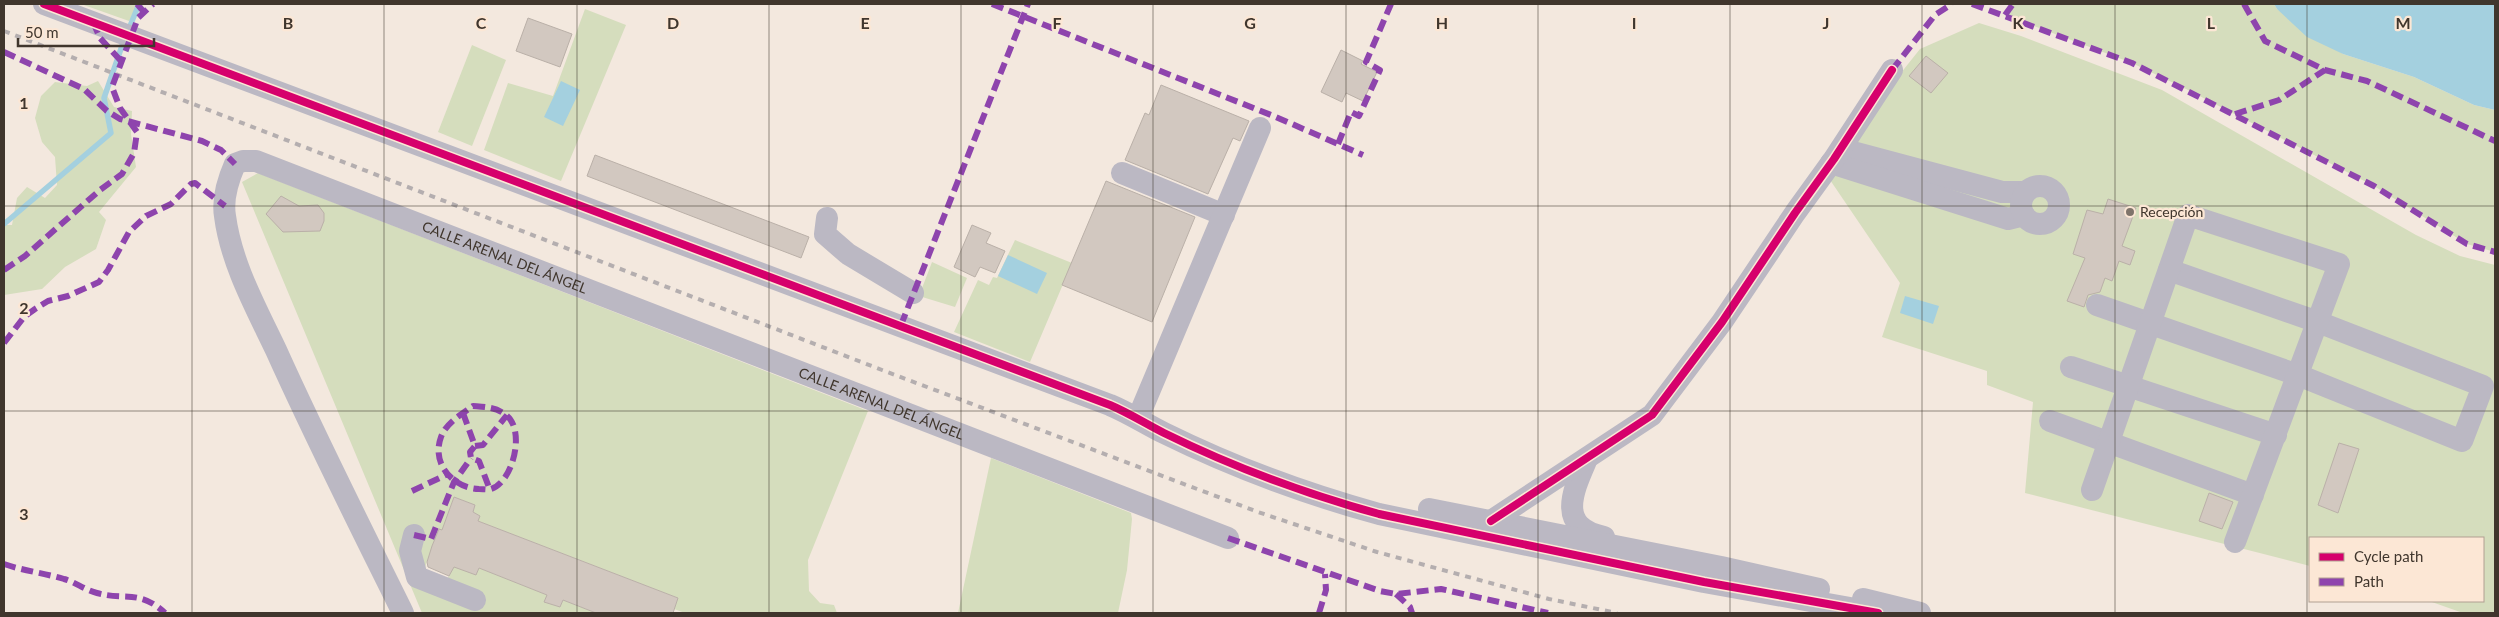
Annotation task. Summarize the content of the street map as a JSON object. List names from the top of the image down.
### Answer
{
  "streets": {
    "street": ["CALLE ARENAL DEL ÁNGEL"]
  },
  "places": ["Recepción"],
  "legend": ["Cycle path", "Path"],
  "scale_bar": "50 m",
  "grid": {
    "columns": [
      "B",
      "C",
      "D",
      "E",
      "F",
      "G",
      "H",
      "I",
      "J",
      "K",
      "L",
      "M"
    ],
    "rows": ["1", "2", "3"]
  }
}
